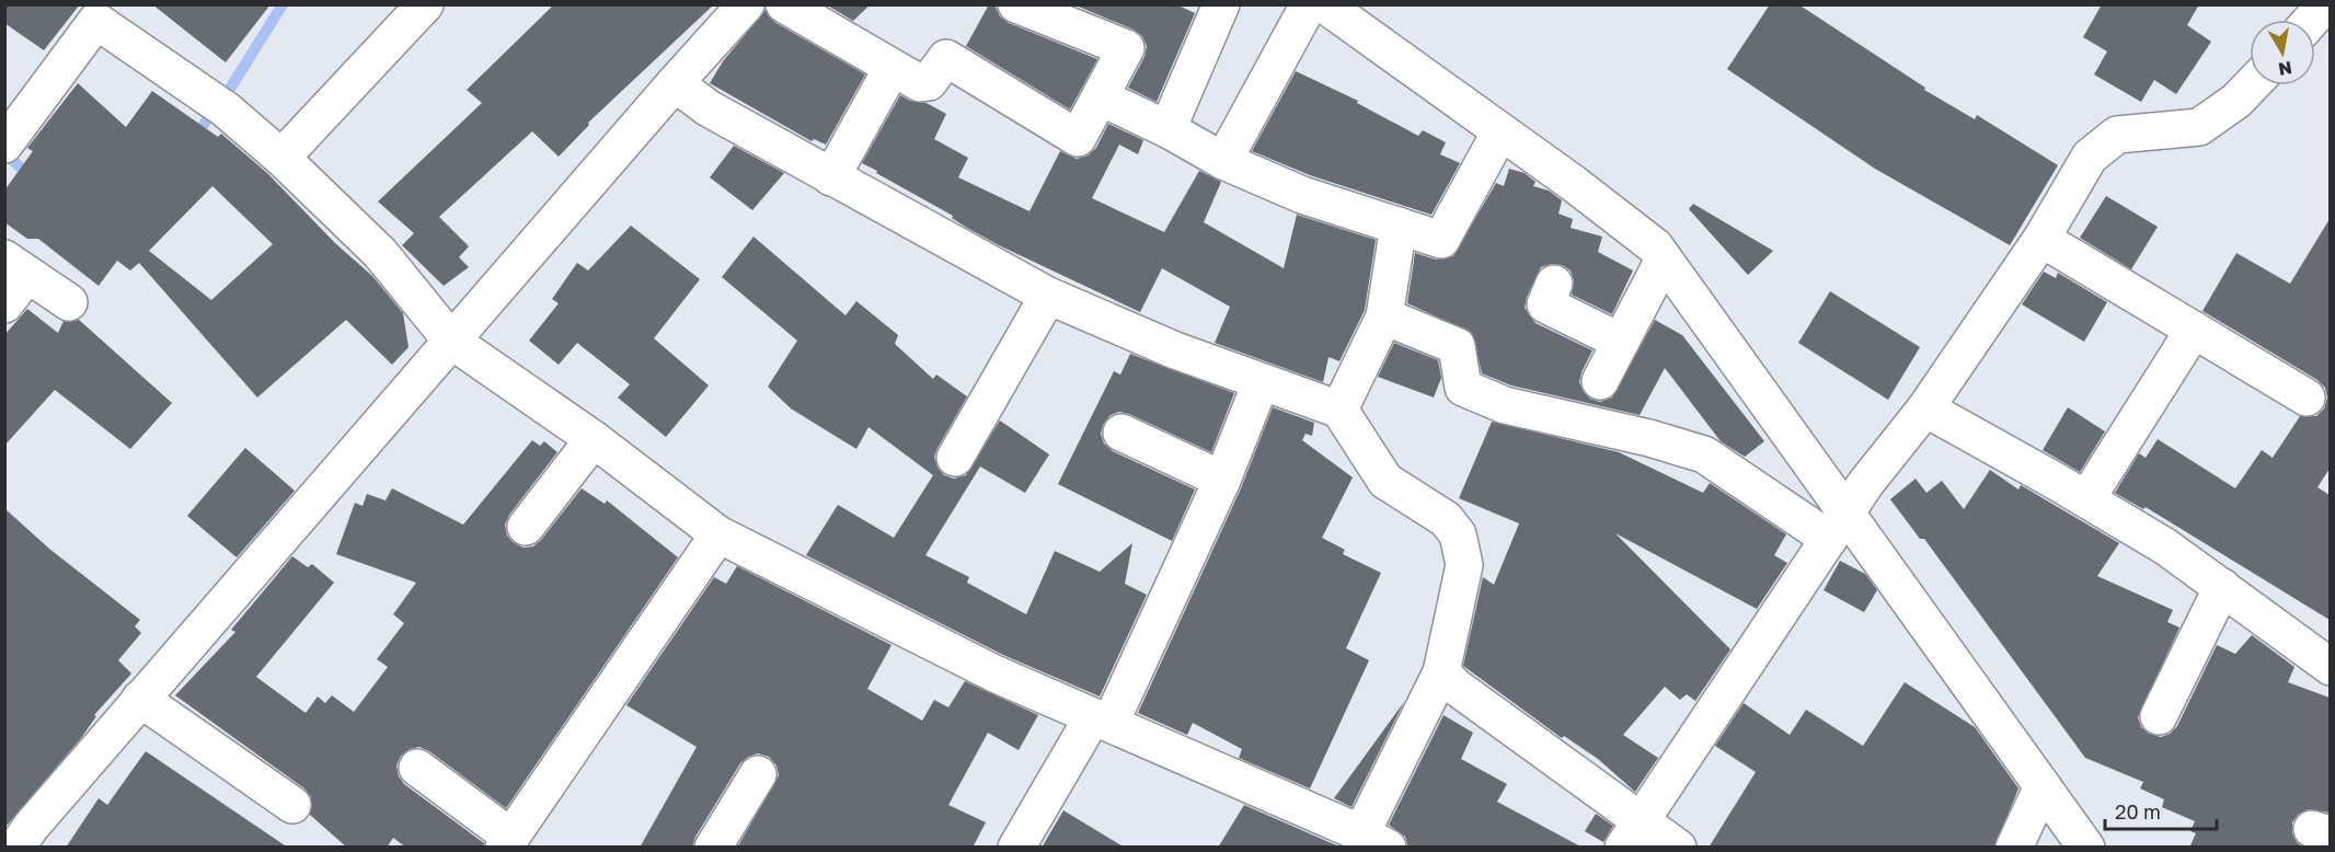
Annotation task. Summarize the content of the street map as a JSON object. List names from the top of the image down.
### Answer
{
  "scale_bar": "20 m",
  "north": "bottom"
}
